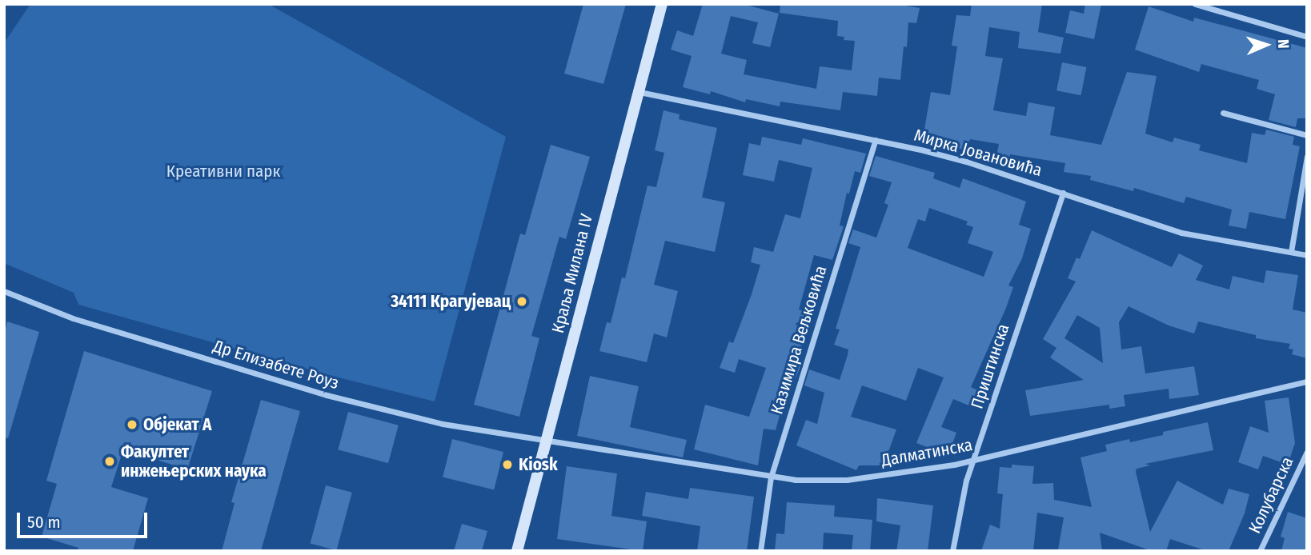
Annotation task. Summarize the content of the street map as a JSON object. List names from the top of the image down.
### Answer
{
  "streets": {
    "main road": ["Краља Милана IV"],
    "street": [
      "Мирка Јовановића",
      "Казимира Вељковића",
      "Др Елизабете Роуз",
      "Приштинска",
      "Далматинска",
      "Колубарска"
    ]
  },
  "crossings": [
    ["Мирка Јовановића", "Краља Милана IV"],
    ["Мирка Јовановића", "Казимира Вељковића"],
    ["Мирка Јовановића", "Приштинска"],
    ["Краља Милана IV", "Др Елизабете Роуз"],
    ["Краља Милана IV", "Далматинска"],
    ["Казимира Вељковића", "Далматинска"],
    ["Др Елизабете Роуз", "Далматинска"],
    ["Приштинска", "Далматинска"]
  ],
  "parks": ["Креативни парк"],
  "places": [
    "34111 Крагујевац",
    "Објекат А",
    "Факултет инжењерских наука",
    "Kiosk"
  ],
  "scale_bar": "50 m",
  "north": "right"
}
